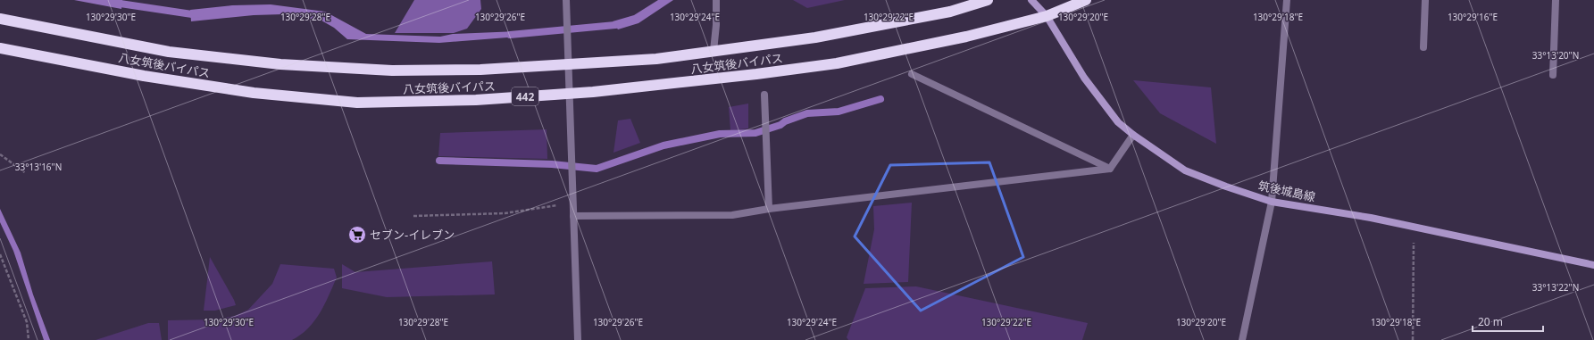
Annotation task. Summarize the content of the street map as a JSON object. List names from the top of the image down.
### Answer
{
  "streets": {
    "highway": ["八女筑後バイパス", "442"],
    "street": ["筑後城島線"]
  },
  "crossings": [
    ["八女筑後バイパス", "442"],
    ["八女筑後バイパス", "筑後城島線"],
    ["442", "筑後城島線"]
  ],
  "places": {
    "supermarket": ["セブン-イレブン"]
  },
  "scale_bar": "20 m",
  "coordinates": [
    "130°29'30\"E",
    "130°29'28\"E",
    "130°29'26\"E",
    "130°29'24\"E",
    "130°29'22\"E",
    "130°29'20\"E",
    "130°29'18\"E",
    "130°29'16\"E",
    "33°13'20\"N",
    "33°13'16\"N",
    "33°13'22\"N"
  ]
}
